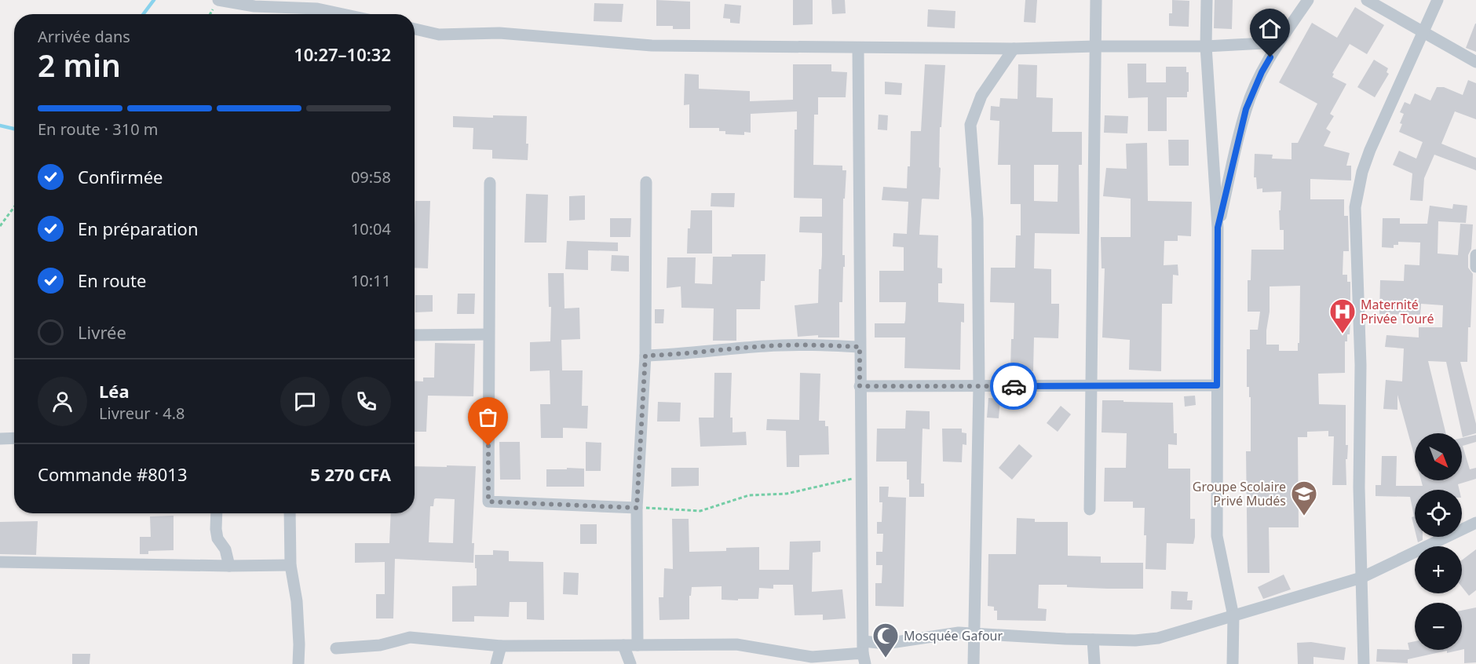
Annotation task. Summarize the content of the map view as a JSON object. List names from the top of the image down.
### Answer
{
  "places": {
    "hospital": ["Maternité Privée Touré"],
    "school or university": ["Groupe Scolaire Privé Mudés"],
    "mosque": ["Mosquée Gafour"]
  },
  "north": "bottom right",
  "page": {
    "heading": ["2 min", "Arrivée dans", "10:27–10:32"],
    "panel": [
      "Léa",
      "Livreur · 4.8",
      "Commande #8013",
      "5 270 CFA"
    ],
    "bar": "En route · 310 m",
    "list": [
      ["Confirmée", "09:58"],
      ["En préparation", "10:04"],
      ["En route", "10:11"],
      "Livrée"
    ],
    "map_buttons": ["+", "−"]
  }
}
